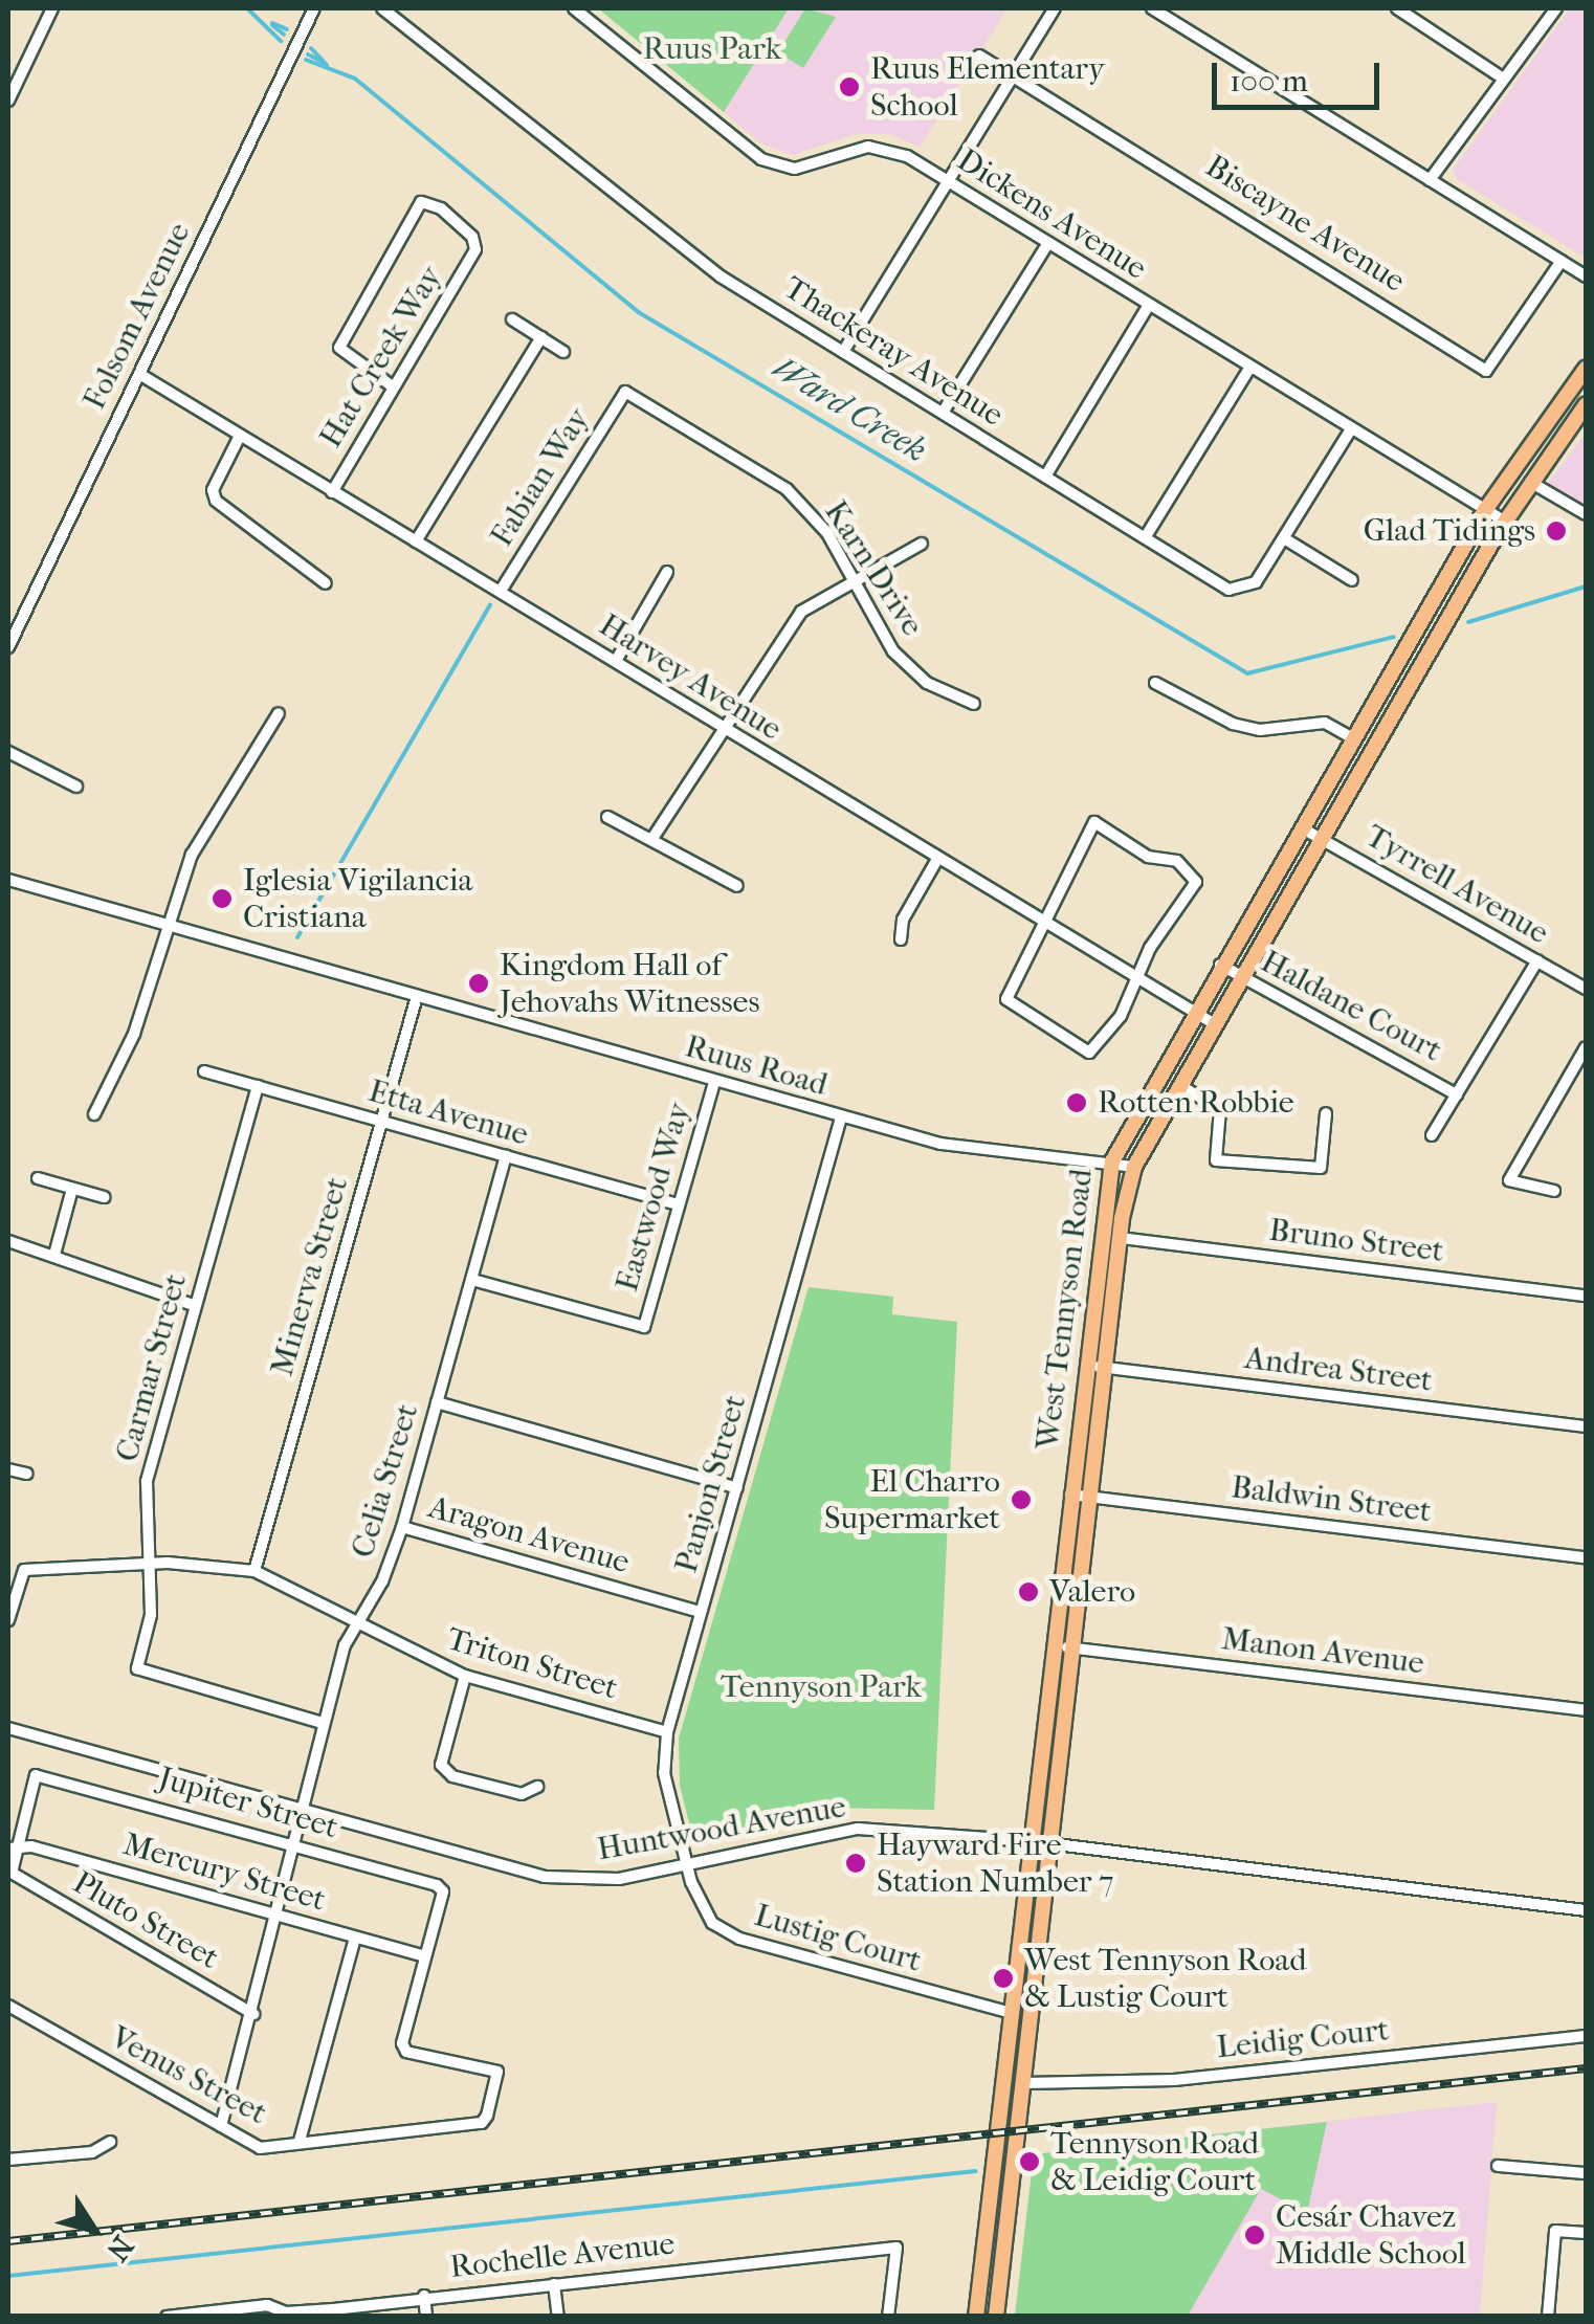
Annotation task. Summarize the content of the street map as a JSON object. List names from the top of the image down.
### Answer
{
  "streets": {
    "main road": ["West Tennyson Road"],
    "street": [
      "Dickens Avenue",
      "Biscayne Avenue",
      "Folsom Avenue",
      "Thackeray Avenue",
      "Hat Creek Way",
      "Fabian Way",
      "Karn Drive",
      "Harvey Avenue",
      "Tyrrell Avenue",
      "Haldane Court",
      "Ruus Road",
      "Etta Avenue",
      "Eastwood Way",
      "Bruno Street",
      "Minerva Street",
      "Carmar Street",
      "Andrea Street",
      "Celia Street",
      "Panjon Street",
      "Baldwin Street",
      "Aragon Avenue",
      "Manon Avenue",
      "Triton Street",
      "Jupiter Street",
      "Huntwood Avenue",
      "Mercury Street",
      "Pluto Street",
      "Lustig Court",
      "Leidig Court",
      "Venus Street",
      "Rochelle Avenue"
    ]
  },
  "crossings": [
    ["Dickens Avenue", "Thackeray Avenue"],
    ["Dickens Avenue", "West Tennyson Road"],
    ["Folsom Avenue", "Harvey Avenue"],
    ["Hat Creek Way", "Harvey Avenue"],
    ["Fabian Way", "Karn Drive"],
    ["Fabian Way", "Harvey Avenue"],
    ["Harvey Avenue", "West Tennyson Road"],
    ["Tyrrell Avenue", "West Tennyson Road"],
    ["Haldane Court", "West Tennyson Road"],
    ["Ruus Road", "Eastwood Way"],
    ["Ruus Road", "Minerva Street"],
    ["Ruus Road", "West Tennyson Road"],
    ["Ruus Road", "Panjon Street"],
    ["Etta Avenue", "Eastwood Way"],
    ["Etta Avenue", "Minerva Street"],
    ["Etta Avenue", "Carmar Street"],
    ["Etta Avenue", "Celia Street"],
    ["Eastwood Way", "Celia Street"],
    ["Bruno Street", "West Tennyson Road"],
    ["Minerva Street", "Triton Street"],
    ["West Tennyson Road", "Andrea Street"],
    ["West Tennyson Road", "Baldwin Street"],
    ["West Tennyson Road", "Manon Avenue"],
    ["West Tennyson Road", "Huntwood Avenue"],
    ["West Tennyson Road", "Lustig Court"],
    ["West Tennyson Road", "Leidig Court"],
    ["Carmar Street", "Celia Street"],
    ["Carmar Street", "Triton Street"],
    ["Celia Street", "Aragon Avenue"],
    ["Celia Street", "Triton Street"],
    ["Celia Street", "Jupiter Street"],
    ["Celia Street", "Huntwood Avenue"],
    ["Celia Street", "Mercury Street"],
    ["Celia Street", "Pluto Street"],
    ["Celia Street", "Venus Street"],
    ["Panjon Street", "Aragon Avenue"],
    ["Panjon Street", "Triton Street"],
    ["Panjon Street", "Huntwood Avenue"],
    ["Panjon Street", "Lustig Court"],
    ["Jupiter Street", "Mercury Street"],
    ["Jupiter Street", "Pluto Street"],
    ["Jupiter Street", "Venus Street"],
    ["Huntwood Avenue", "Lustig Court"],
    ["Mercury Street", "Pluto Street"],
    ["Mercury Street", "Venus Street"]
  ],
  "water": ["Ward Creek"],
  "parks": ["Ruus Park", "Tennyson Park"],
  "places": [
    "Ruus Elementary School",
    "Glad Tidings",
    "Iglesia Vigilancia Cristiana",
    "Kingdom Hall of Jehovahs Witnesses",
    "Rotten Robbie",
    "El Charro Supermarket",
    "Valero",
    "Hayward Fire Station Number 7",
    "West Tennyson Road & Lustig Court",
    "Tennyson Road & Leidig Court",
    "Cesár Chavez Middle School"
  ],
  "scale_bar": "100 m",
  "north": "bottom right"
}
